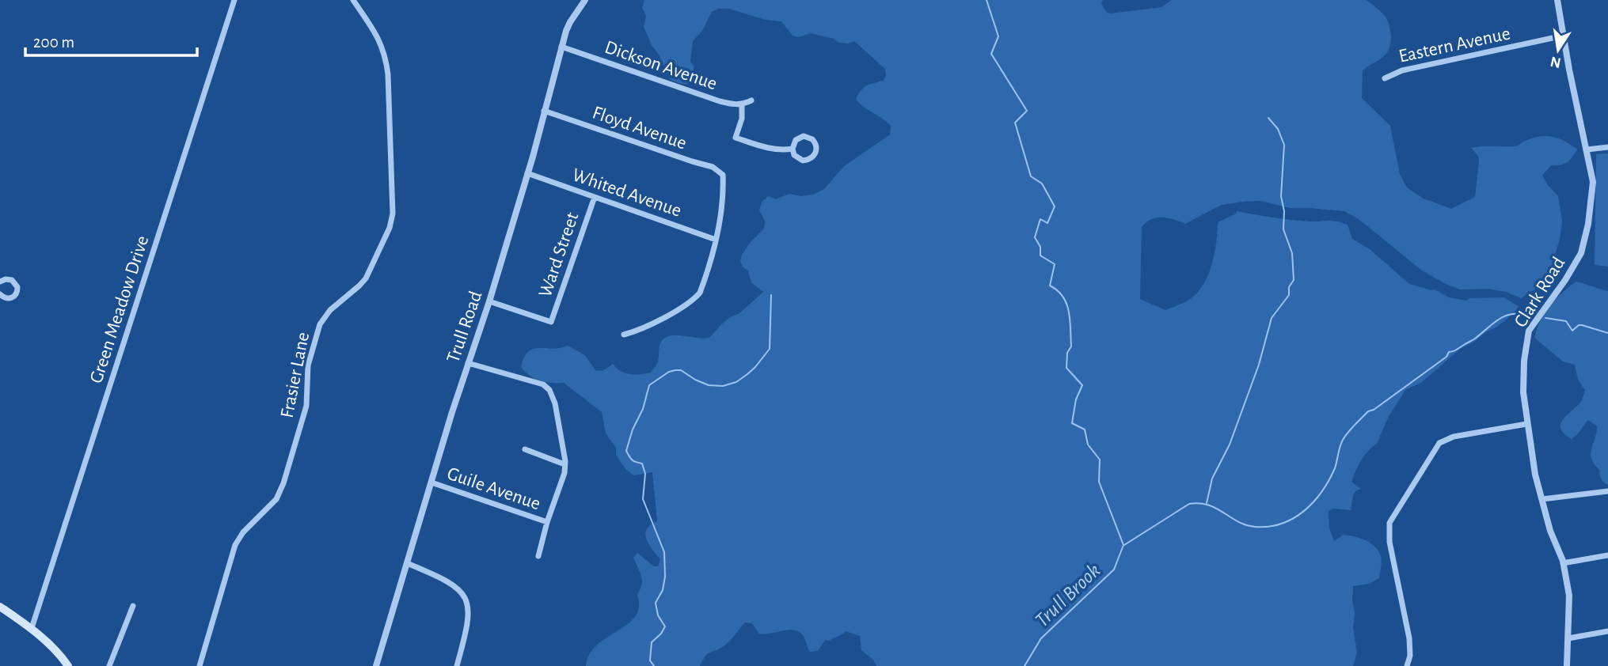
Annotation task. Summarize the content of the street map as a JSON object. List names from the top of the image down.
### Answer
{
  "streets": {
    "street": [
      "Eastern Avenue",
      "Dickson Avenue",
      "Floyd Avenue",
      "Whited Avenue",
      "Ward Street",
      "Clark Road",
      "Green Meadow Drive",
      "Trull Road",
      "Frasier Lane",
      "Guile Avenue"
    ]
  },
  "crossings": [
    ["Eastern Avenue", "Clark Road"],
    ["Dickson Avenue", "Trull Road"],
    ["Floyd Avenue", "Whited Avenue"],
    ["Floyd Avenue", "Trull Road"],
    ["Whited Avenue", "Ward Street"],
    ["Whited Avenue", "Trull Road"],
    ["Ward Street", "Trull Road"],
    ["Trull Road", "Guile Avenue"]
  ],
  "water": ["Trull Brook"],
  "scale_bar": "200 m",
  "north": "bottom"
}
